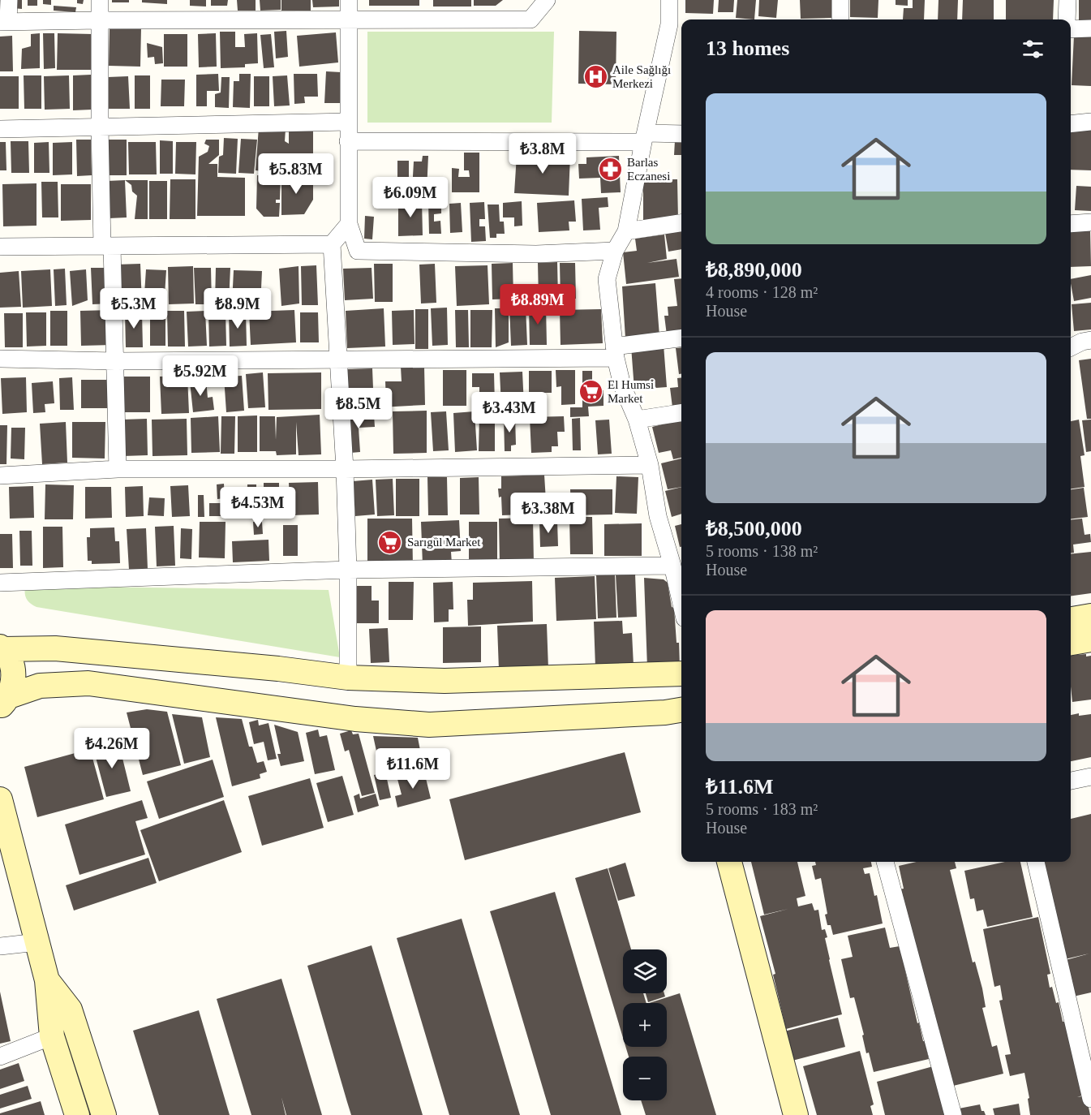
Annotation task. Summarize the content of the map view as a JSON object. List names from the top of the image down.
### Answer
{
  "places": {
    "hospital": ["Aile Sağlığı Merkezi"],
    "pharmacy": ["Barlas Eczanesi"],
    "supermarket": ["El Humsi Market", "Sarıgül Market"]
  },
  "page": {
    "heading": "13 homes",
    "list": [
      {
        "name": "₺8,890,000",
        "note": "4 rooms · 128 m² · House"
      },
      {
        "name": "₺8,500,000",
        "note": "5 rooms · 138 m² · House"
      },
      {
        "name": "₺11.6M",
        "note": "5 rooms · 183 m² · House"
      }
    ],
    "price": [
      "₺3.8M",
      "₺5.83M",
      "₺6.09M",
      "₺8.89M",
      "₺5.3M",
      "₺8.9M",
      "₺5.92M",
      "₺8.5M",
      "₺3.43M",
      "₺4.53M",
      "₺3.38M",
      "₺4.26M",
      "₺11.6M"
    ],
    "map_buttons": ["+", "−"]
  }
}
